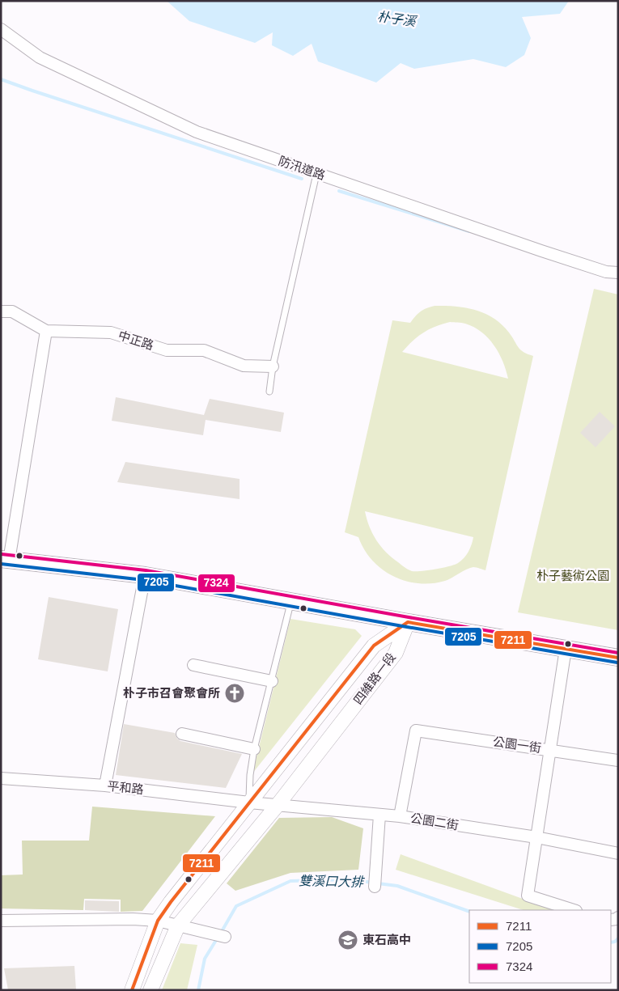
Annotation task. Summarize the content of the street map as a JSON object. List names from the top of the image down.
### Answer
{
  "streets": {
    "street": [
      "防汛道路",
      "中正路",
      "四維路一段",
      "公園一街",
      "平和路",
      "公園二街"
    ]
  },
  "crossings": [
    ["四維路一段", "平和路"],
    ["四維路一段", "公園二街"],
    ["公園一街", "公園二街"],
    ["平和路", "公園二街"]
  ],
  "water": ["朴子溪", "雙溪口大排"],
  "parks": ["朴子藝術公園"],
  "places": {
    "church": ["朴子市召會聚會所"],
    "school or university": ["東石高中"]
  },
  "lines": ["transit line 7324", "transit line 7205", "transit line 7211"],
  "legend": ["7211", "7205", "7324"]
}
